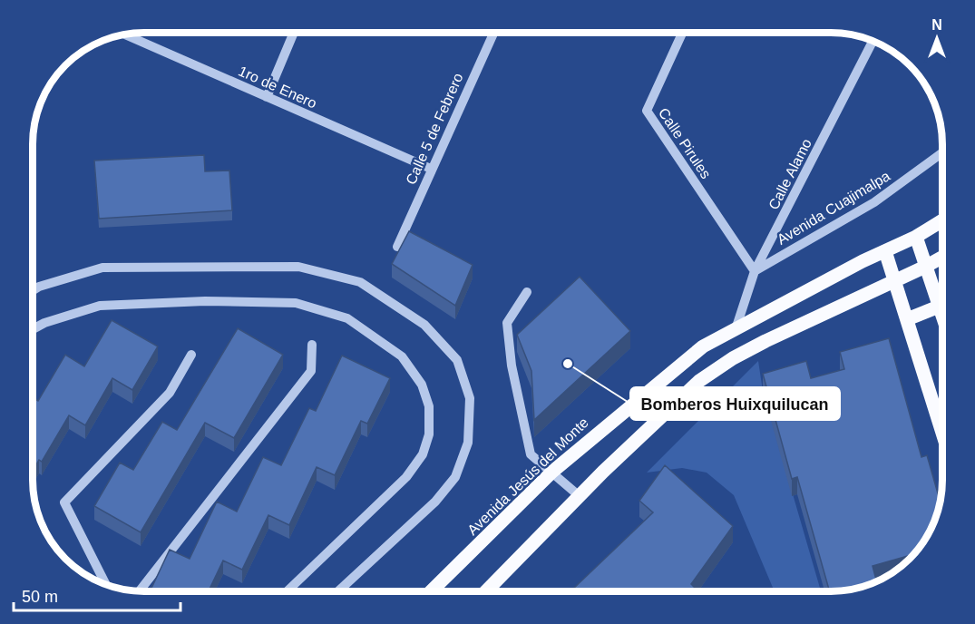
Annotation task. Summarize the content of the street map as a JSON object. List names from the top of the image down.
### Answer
{
  "streets": {
    "main road": ["Avenida Jesús del Monte"],
    "street": [
      "1ro de Enero",
      "Calle 5 de Febrero",
      "Calle Pirules",
      "Calle Alamo",
      "Avenida Cuajimalpa"
    ]
  },
  "crossings": [
    ["1ro de Enero", "Calle 5 de Febrero"],
    ["Calle Pirules", "Calle Alamo"],
    ["Calle Pirules", "Avenida Cuajimalpa"],
    ["Calle Alamo", "Avenida Cuajimalpa"],
    ["Calle Alamo", "Avenida Jesús del Monte"]
  ],
  "places": ["Bomberos Huixquilucan"],
  "scale_bar": "50 m",
  "north": "top"
}
